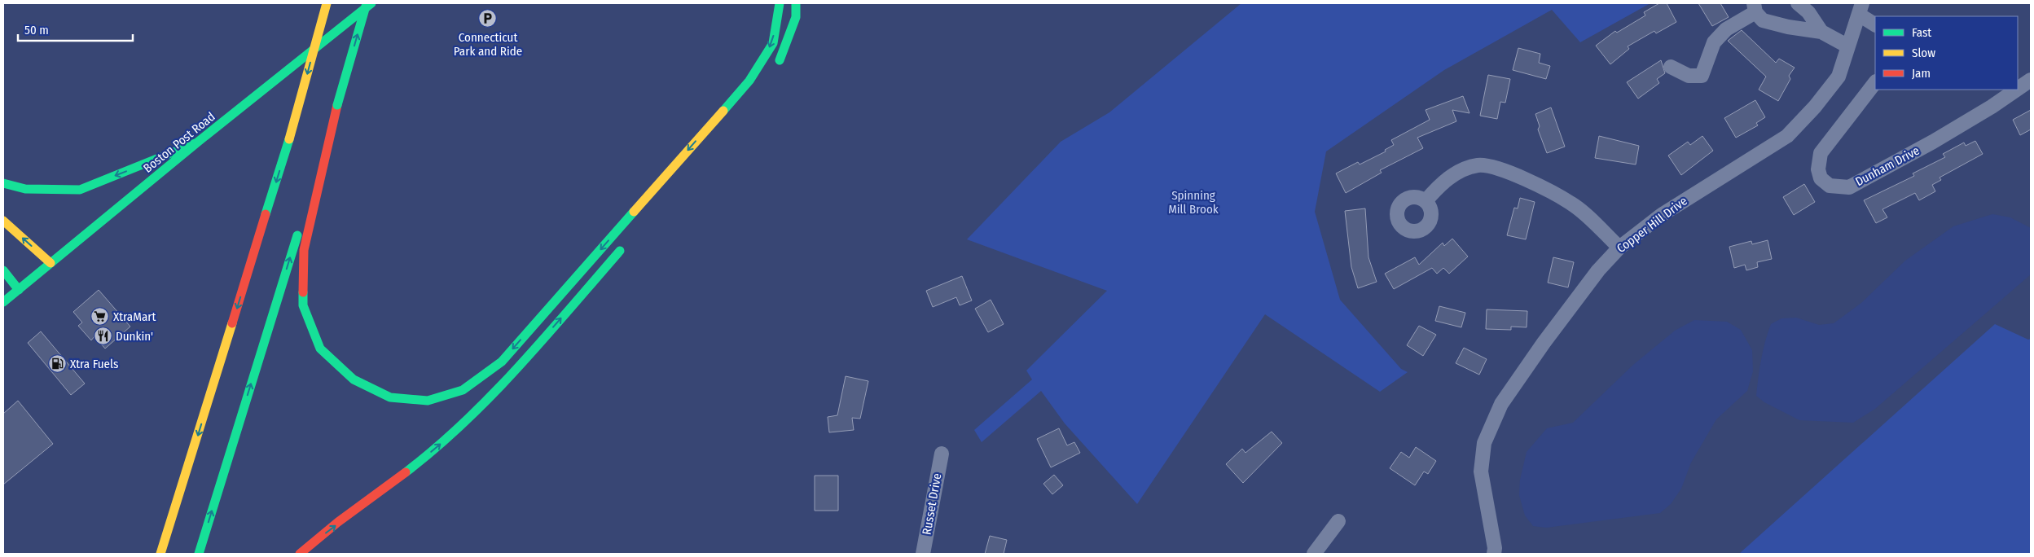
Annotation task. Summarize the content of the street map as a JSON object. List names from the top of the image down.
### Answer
{
  "streets": {
    "main road": ["Boston Post Road"],
    "street": ["Dunham Drive", "Copper Hill Drive", "Russet Drive"]
  },
  "parks": ["Spinning Mill Brook"],
  "places": {
    "parking": ["Connecticut Park and Ride"],
    "supermarket": ["XtraMart"],
    "restaurant": ["Dunkin'"],
    "fuel station": ["Xtra Fuels"]
  },
  "legend": ["Fast", "Slow", "Jam"],
  "scale_bar": "50 m"
}
